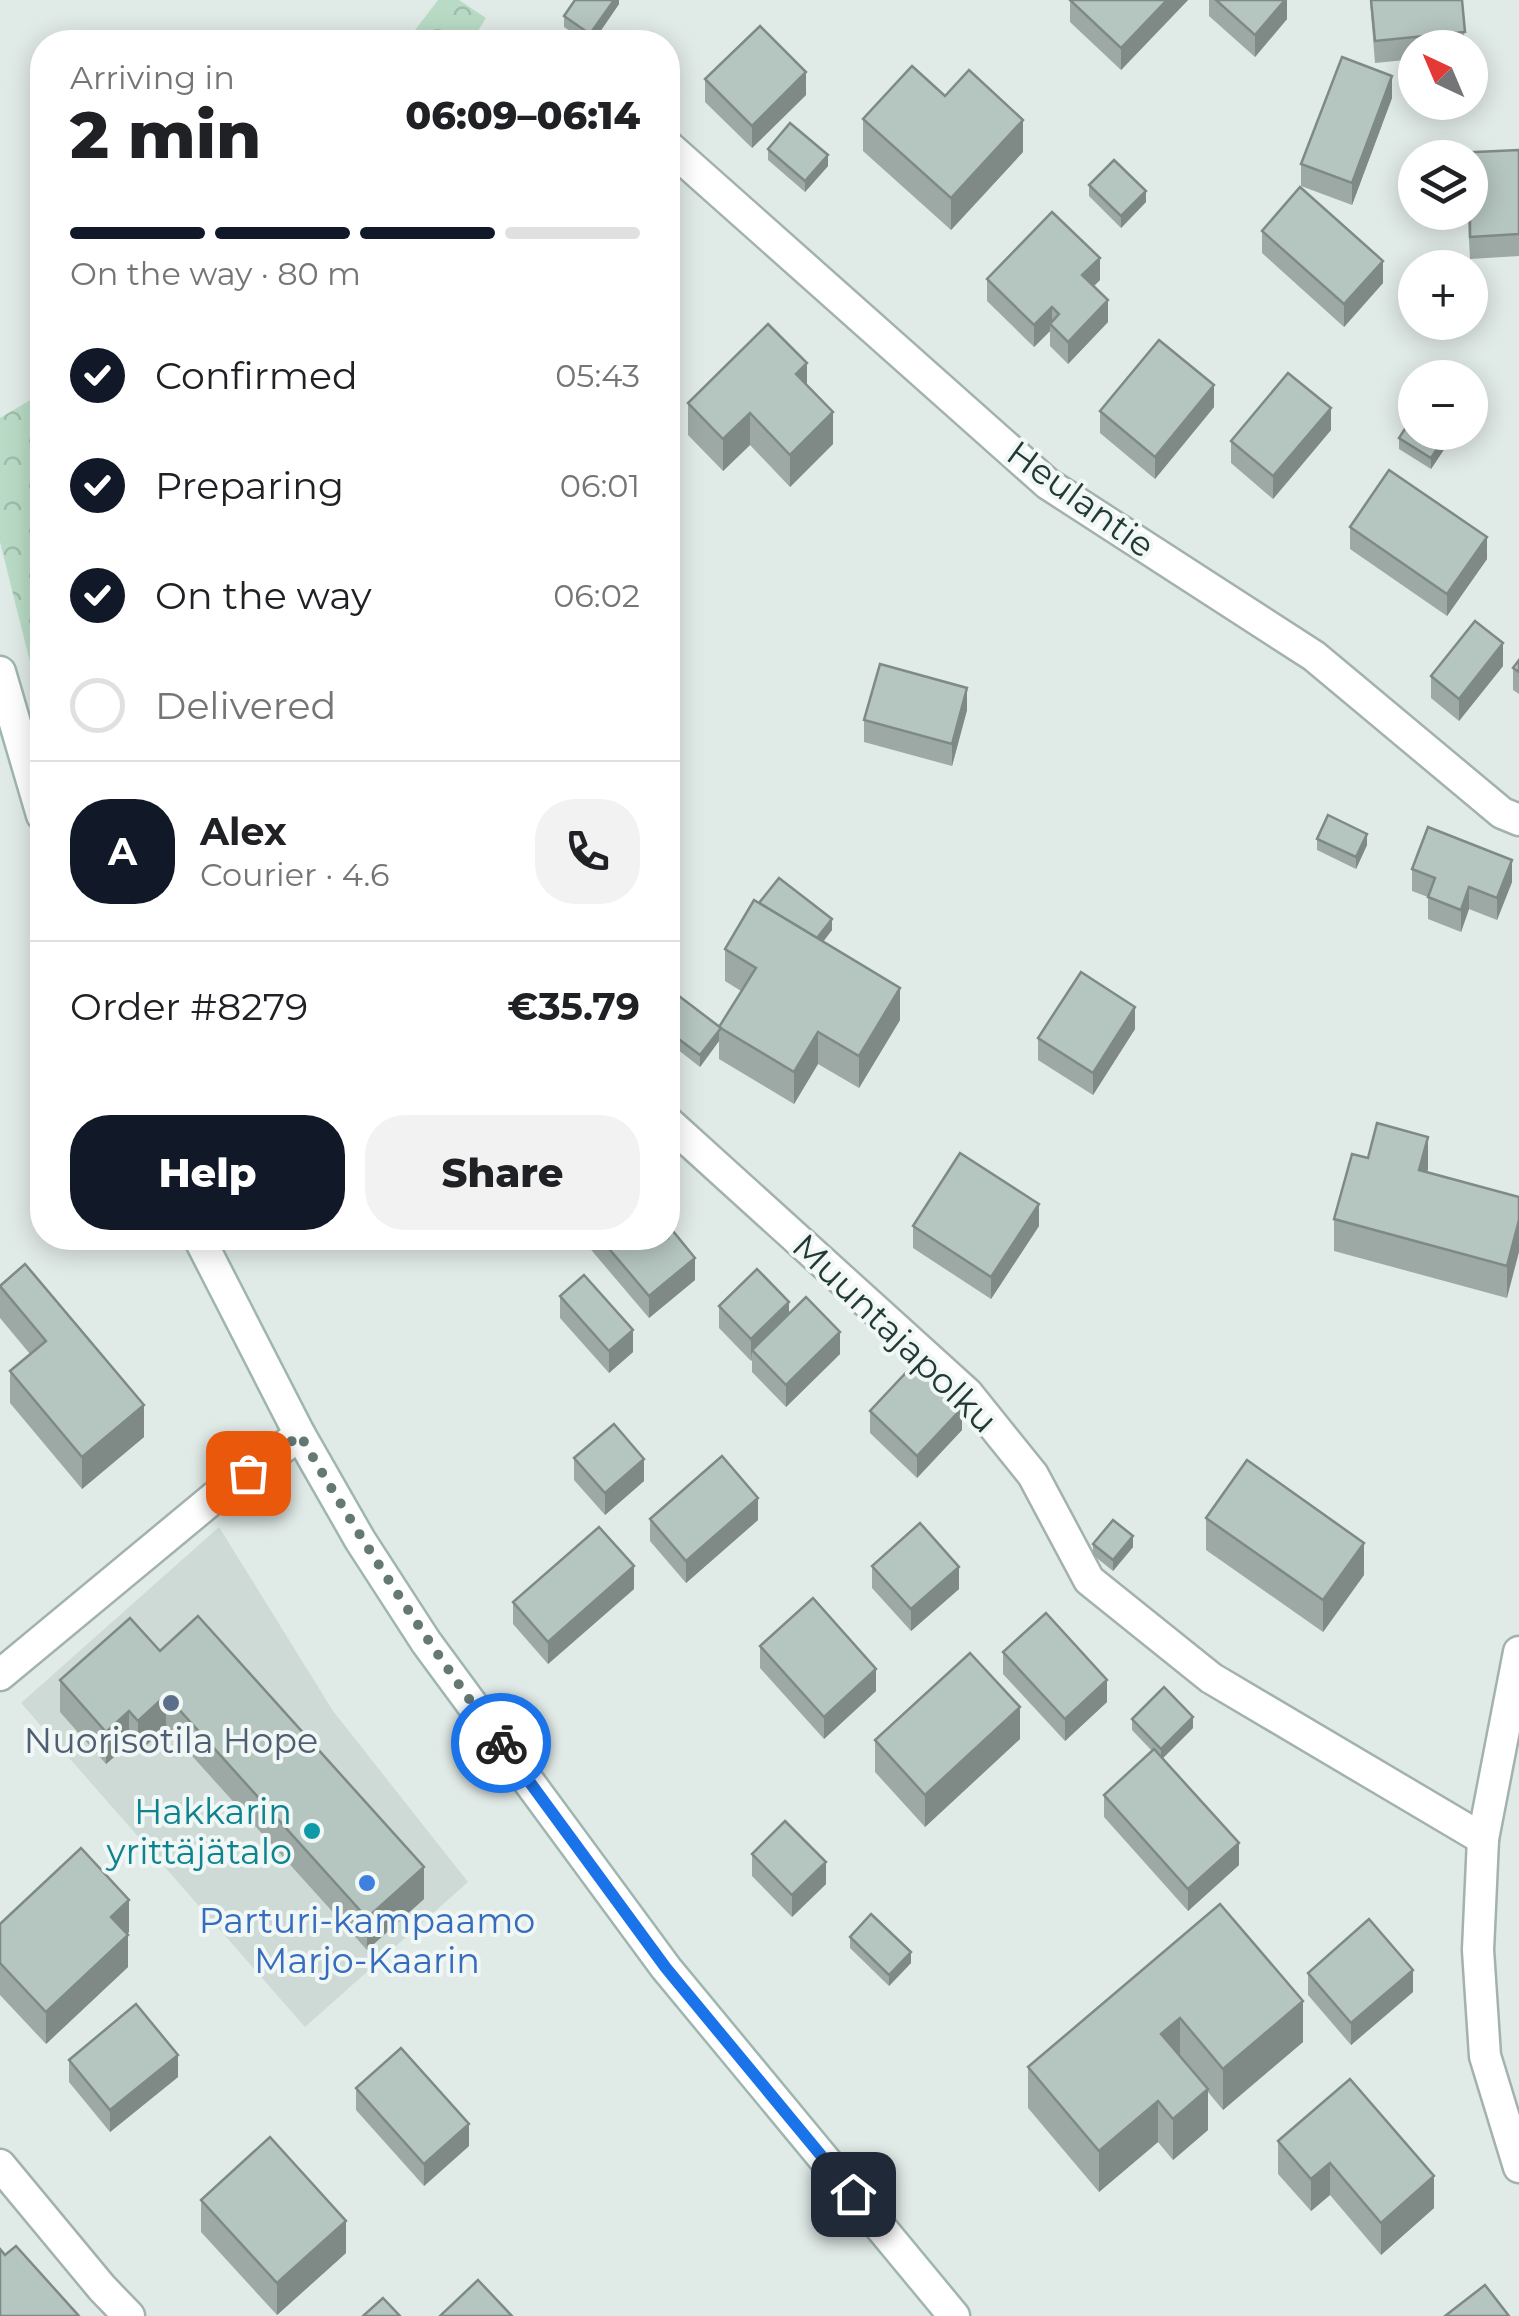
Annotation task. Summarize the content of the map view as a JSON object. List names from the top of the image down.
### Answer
{
  "streets": {
    "street": ["Heulantie", "Muuntajapolku"]
  },
  "places": ["Nuorisotila Hope", "Hakkarin yrittäjätalo", "Parturi-kampaamo Marjo-Kaarin"],
  "north": "top left",
  "page": {
    "map_buttons": ["+", "−"],
    "heading": ["2 min", "Arriving in", "06:09–06:14"],
    "panel": [
      "Alex",
      "Courier · 4.6",
      "Order #8279",
      "€35.79"
    ],
    "bar": "On the way · 80 m",
    "list": [
      ["Confirmed", "05:43"],
      ["Preparing", "06:01"],
      ["On the way", "06:02"],
      "Delivered"
    ],
    "round": "A",
    "buttons": ["Help", "Share"]
  }
}
